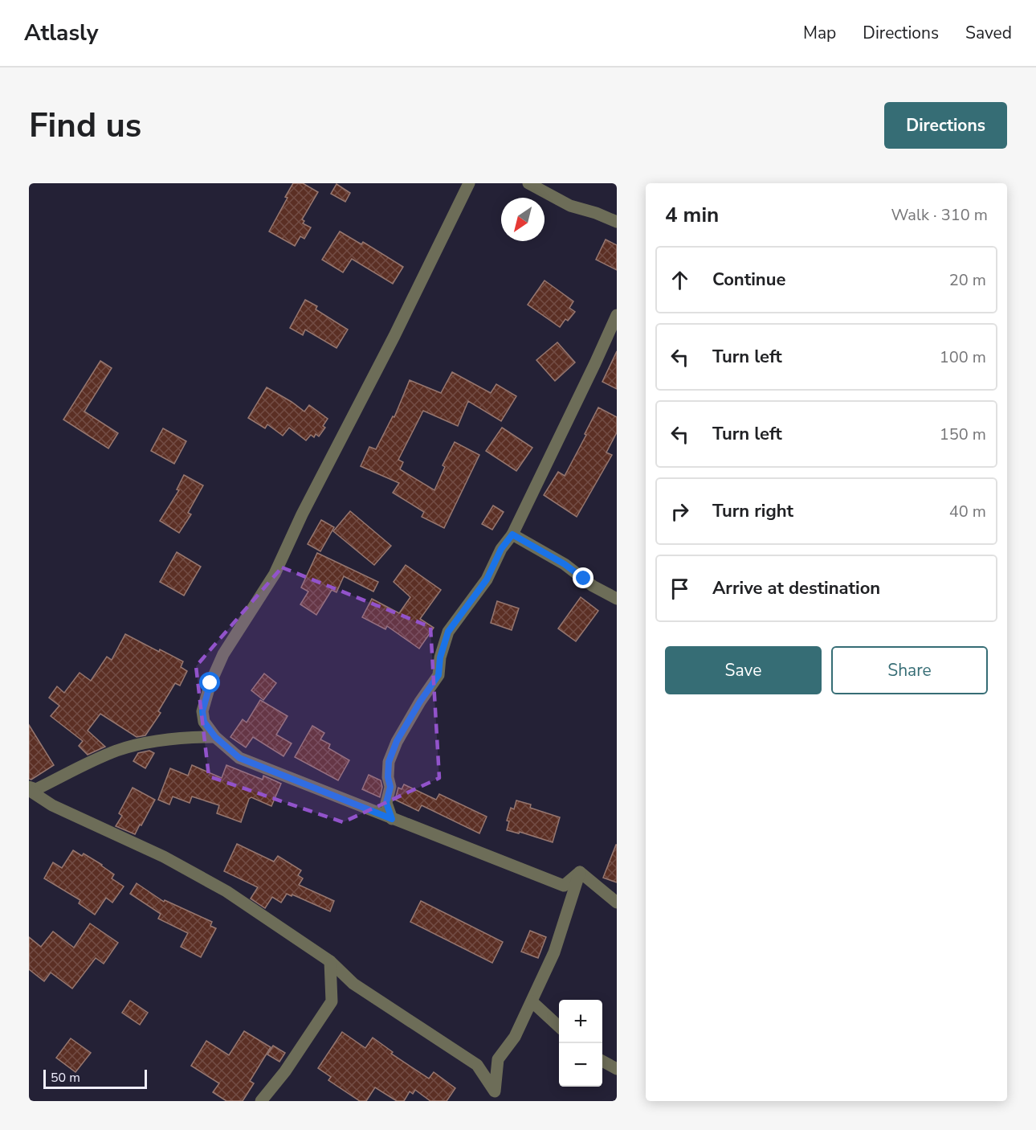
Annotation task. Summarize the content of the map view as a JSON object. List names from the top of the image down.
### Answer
{
  "scale_bar": "50 m",
  "north": "bottom left",
  "page": {
    "header": "Atlasly",
    "nav": ["Map", "Directions", "Saved"],
    "buttons": [
      "Directions",
      ["Save", "Share"]
    ],
    "title": "Find us",
    "heading": ["4 min", "Walk · 310 m"],
    "list": [
      ["Continue", "20 m"],
      ["Turn left", "100 m"],
      ["Turn left", "150 m"],
      ["Turn right", "40 m"],
      "Arrive at destination"
    ],
    "map_buttons": ["+", "−"],
    "scale": "50 m"
  }
}
